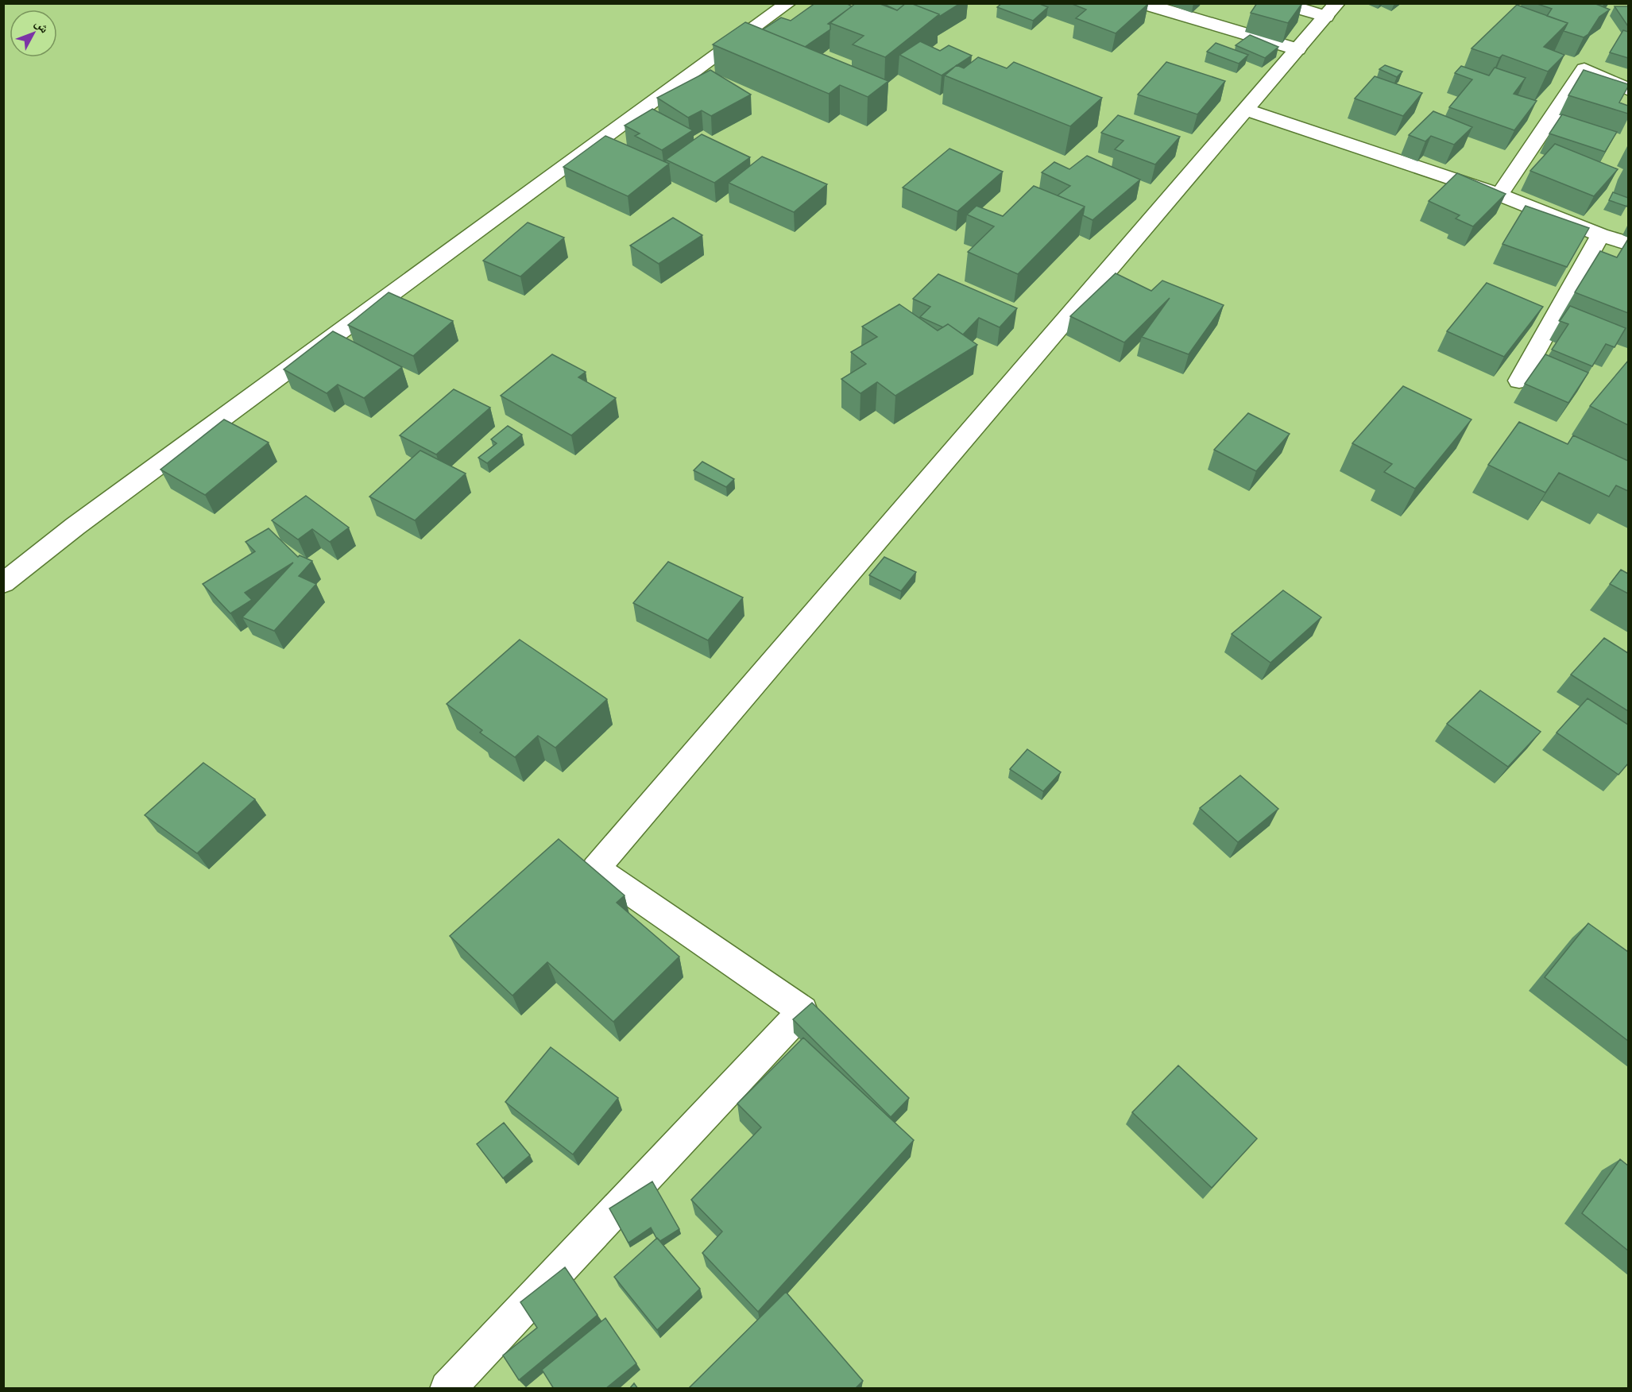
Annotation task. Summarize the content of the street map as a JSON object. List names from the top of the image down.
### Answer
{
  "north": "top right"
}
